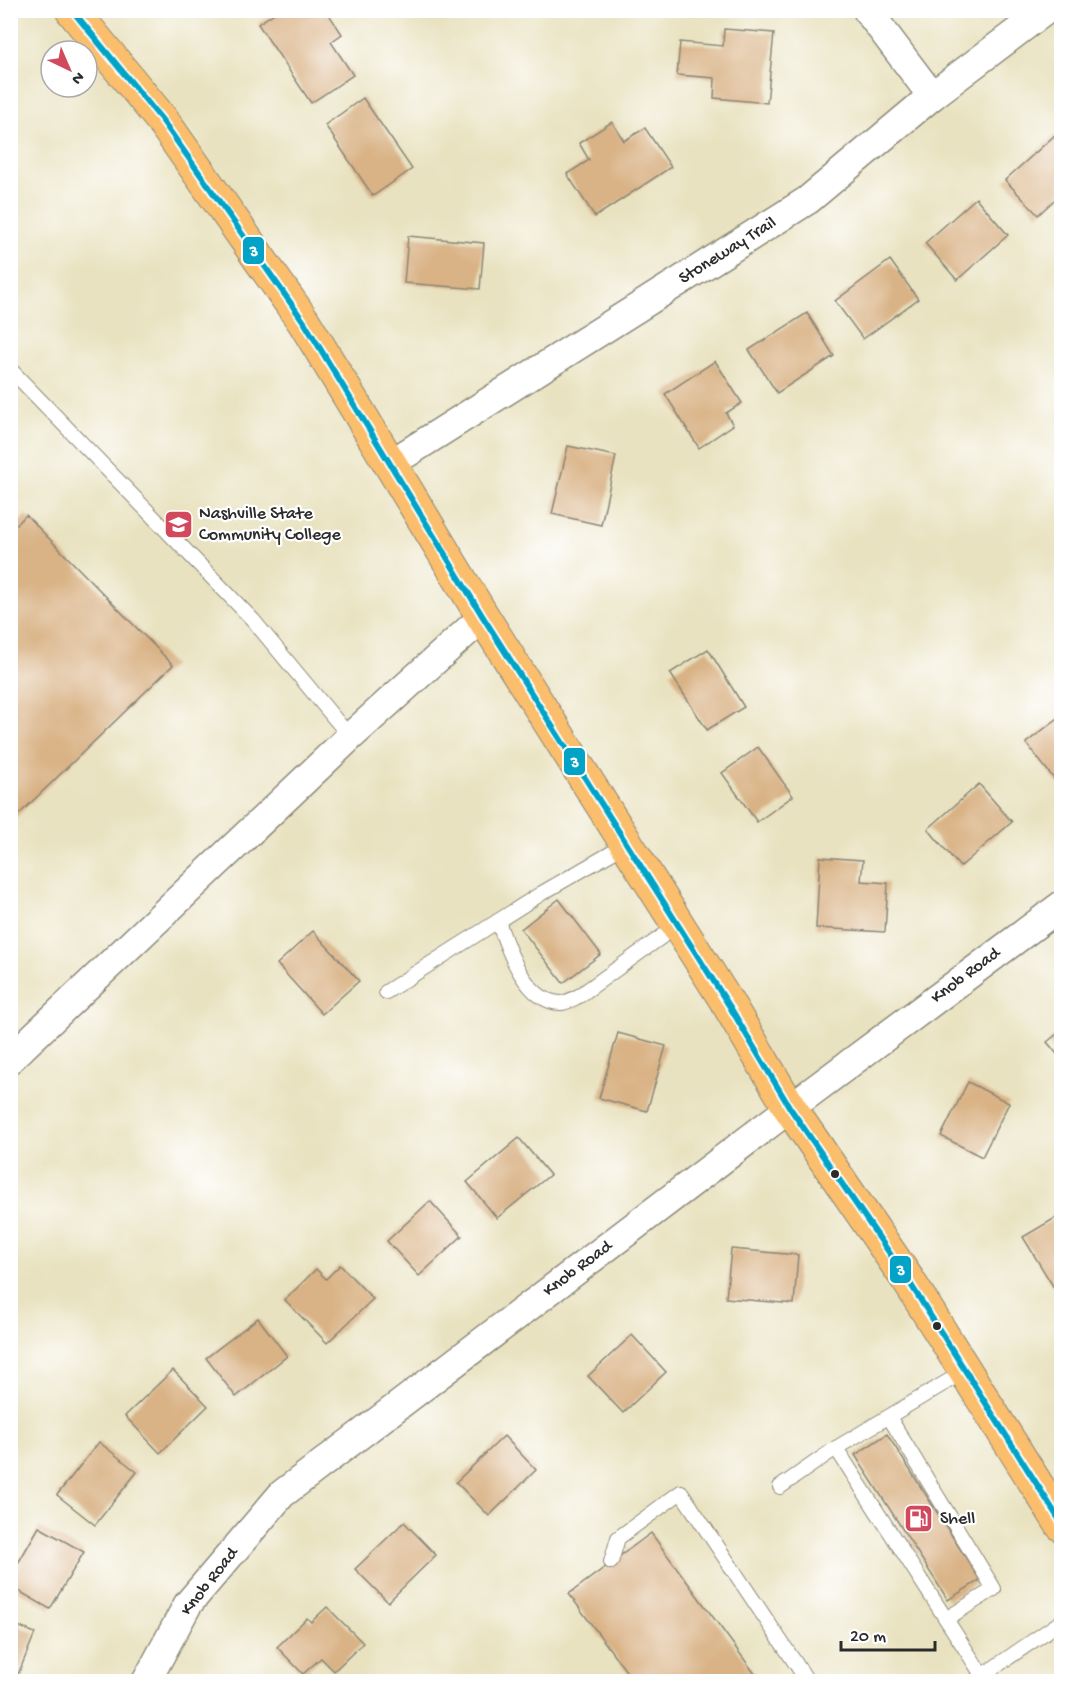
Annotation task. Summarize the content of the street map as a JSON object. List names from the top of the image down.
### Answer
{
  "streets": {
    "street": ["Stoneway Trail", "Knob Road"]
  },
  "places": {
    "school or university": ["Nashville State Community College"],
    "fuel station": ["Shell"]
  },
  "lines": ["transit line 3"],
  "scale_bar": "20 m",
  "north": "bottom right"
}
